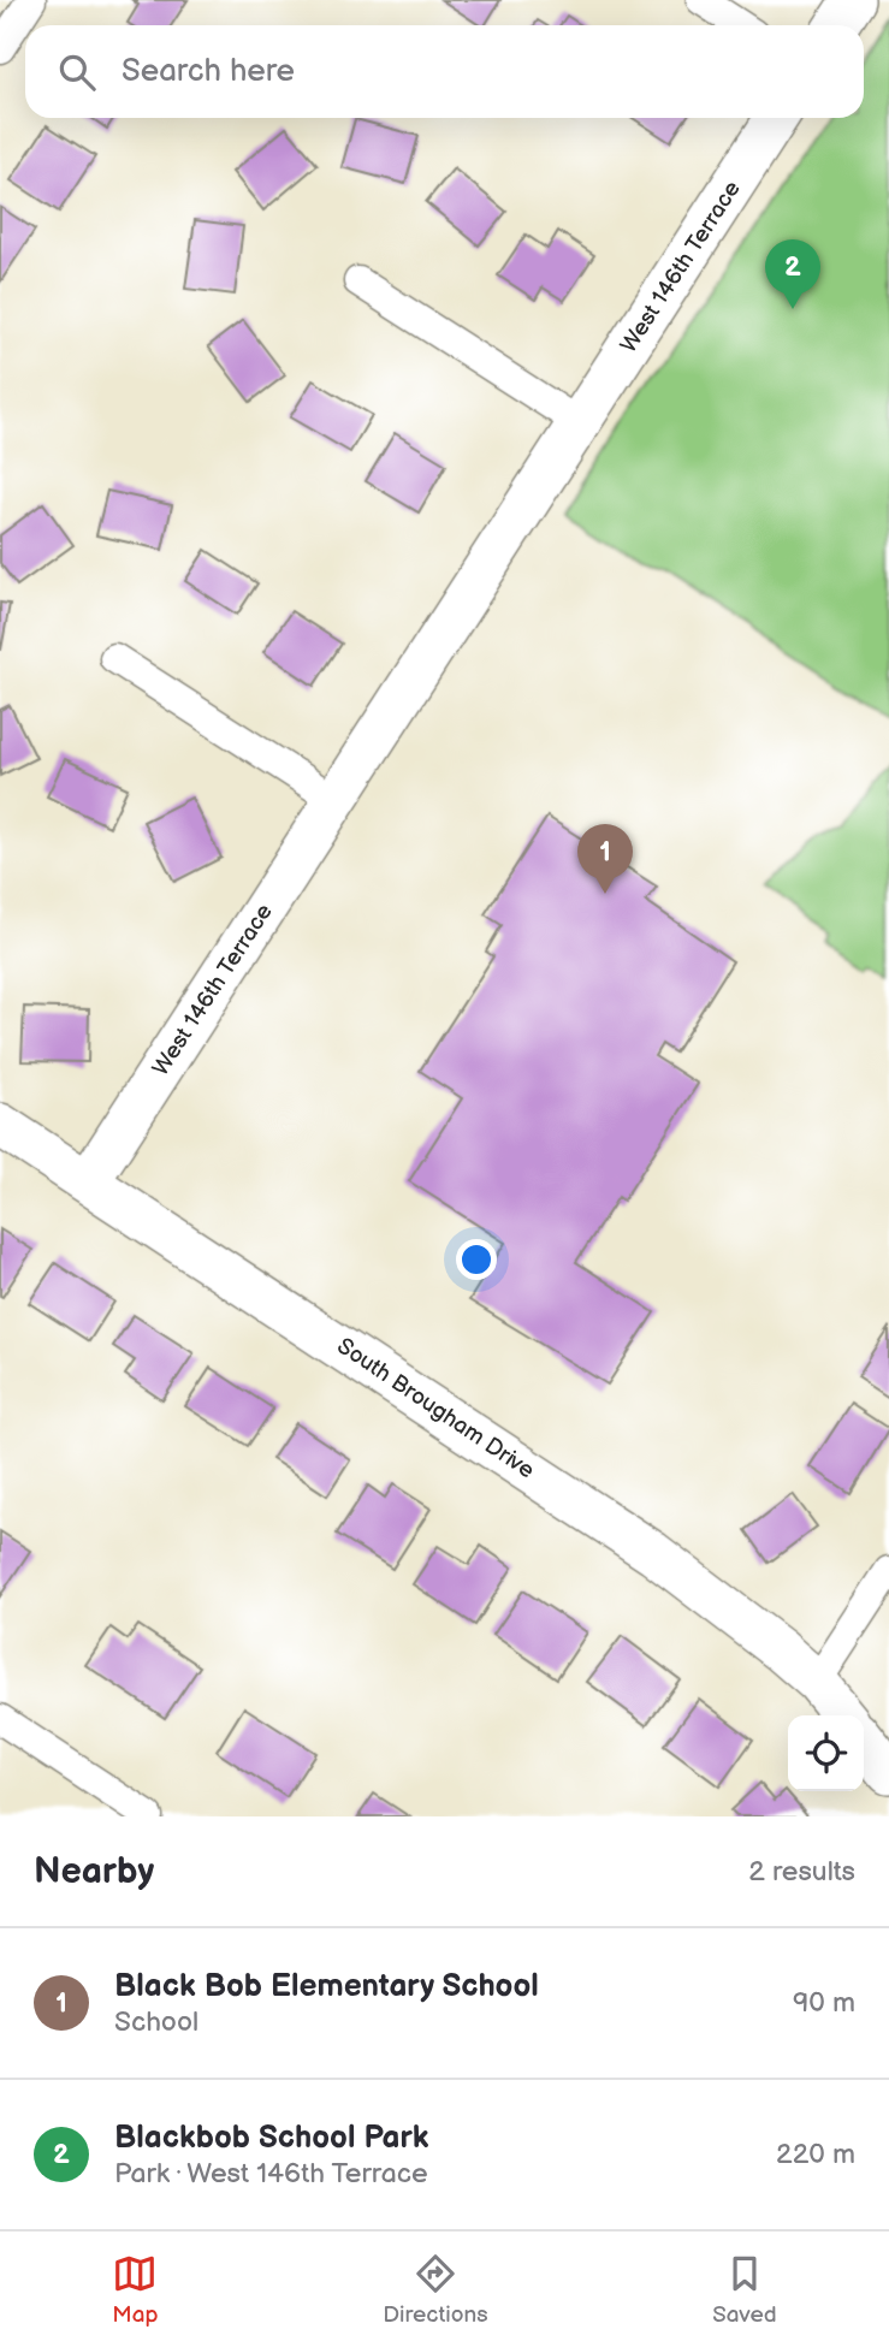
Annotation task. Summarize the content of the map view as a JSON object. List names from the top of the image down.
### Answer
{
  "streets": {
    "street": ["West 146th Terrace", "South Brougham Drive"]
  },
  "crossings": [
    ["West 146th Terrace", "South Brougham Drive"]
  ],
  "page": {
    "search": "Search here",
    "pins": ["2", "1"],
    "heading": ["Nearby", "2 results"],
    "list": [
      {
        "mark": "1",
        "name": "Black Bob Elementary School",
        "note": "School",
        "value": "90 m"
      },
      {
        "mark": "2",
        "name": "Blackbob School Park",
        "note": "Park · West 146th Terrace",
        "value": "220 m"
      }
    ],
    "nav": ["Map", "Directions", "Saved"]
  }
}
